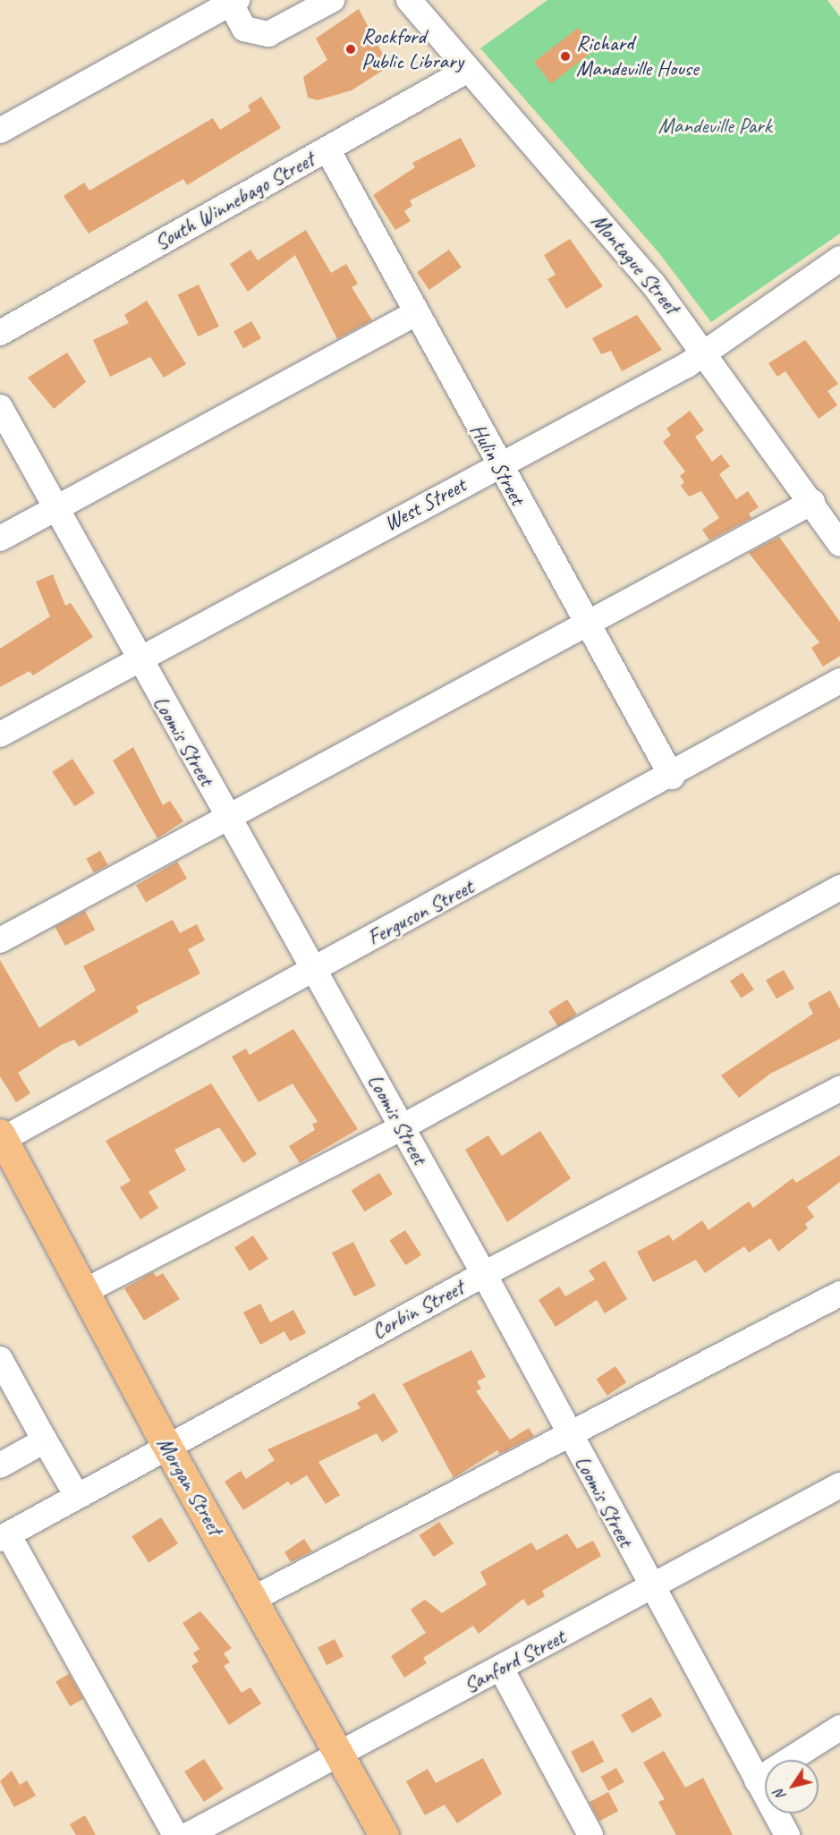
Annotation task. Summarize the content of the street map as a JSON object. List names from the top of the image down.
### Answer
{
  "streets": {
    "main road": ["Morgan Street"],
    "street": [
      "South Winnebago Street",
      "Montague Street",
      "Hulin Street",
      "West Street",
      "Loomis Street",
      "Ferguson Street",
      "Corbin Street",
      "Sanford Street"
    ]
  },
  "crossings": [
    ["South Winnebago Street", "Montague Street"],
    ["South Winnebago Street", "Hulin Street"],
    ["Montague Street", "West Street"],
    ["Hulin Street", "West Street"],
    ["Hulin Street", "Ferguson Street"],
    ["West Street", "Loomis Street"],
    ["Loomis Street", "Ferguson Street"],
    ["Loomis Street", "Corbin Street"],
    ["Loomis Street", "Sanford Street"],
    ["Ferguson Street", "Morgan Street"],
    ["Corbin Street", "Morgan Street"],
    ["Morgan Street", "Sanford Street"]
  ],
  "parks": ["Mandeville Park"],
  "places": ["Rockford Public Library", "Richard Mandeville House"],
  "north": "bottom left"
}
